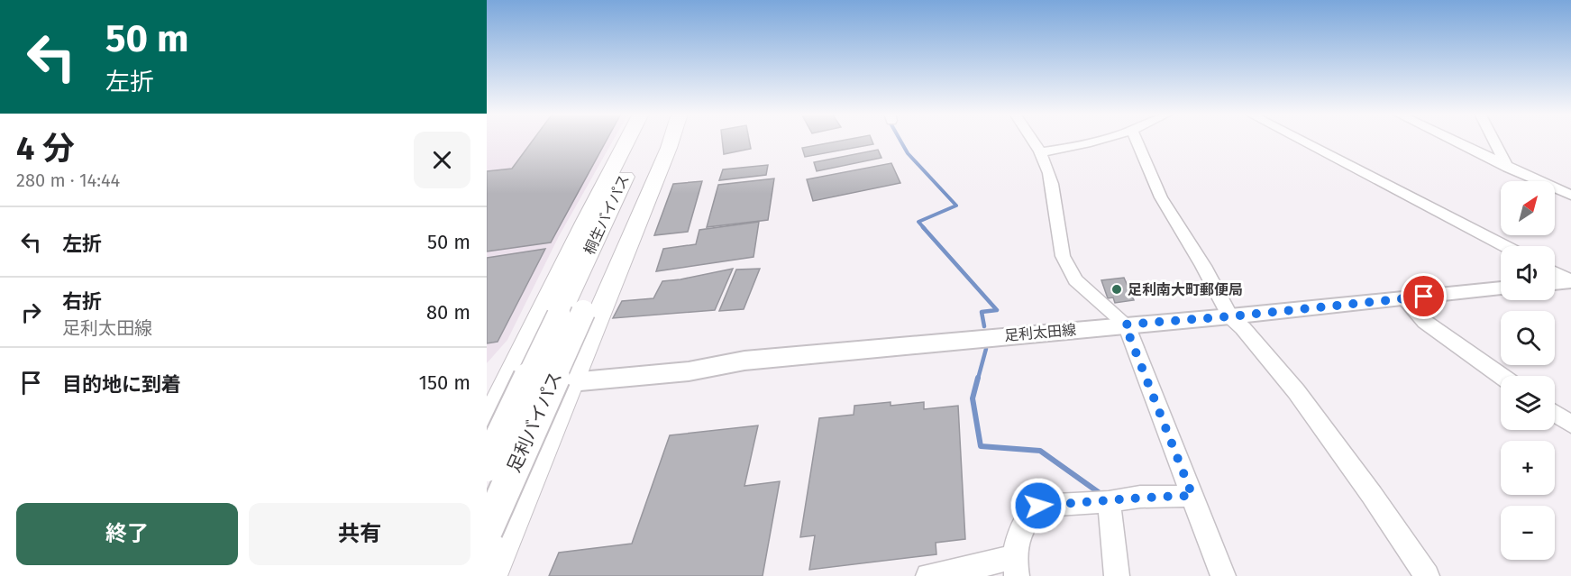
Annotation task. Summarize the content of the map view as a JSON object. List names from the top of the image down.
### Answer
{
  "streets": {
    "highway": ["桐生バイパス", "足利バイパス"],
    "main road": ["足利太田線"]
  },
  "crossings": [
    ["桐生バイパス", "足利バイパス"]
  ],
  "places": ["足利南大町郵便局"],
  "north": "top right",
  "page": {
    "turn": ["50 m", "左折"],
    "heading": ["4 分", "280 m · 14:44"],
    "map_buttons": ["+", "−"],
    "list": [
      {
        "name": "左折",
        "value": "50 m"
      },
      {
        "name": "右折",
        "note": "足利太田線",
        "value": "80 m"
      },
      {
        "name": "目的地に到着",
        "value": "150 m"
      }
    ],
    "buttons": ["終了", "共有"]
  }
}
